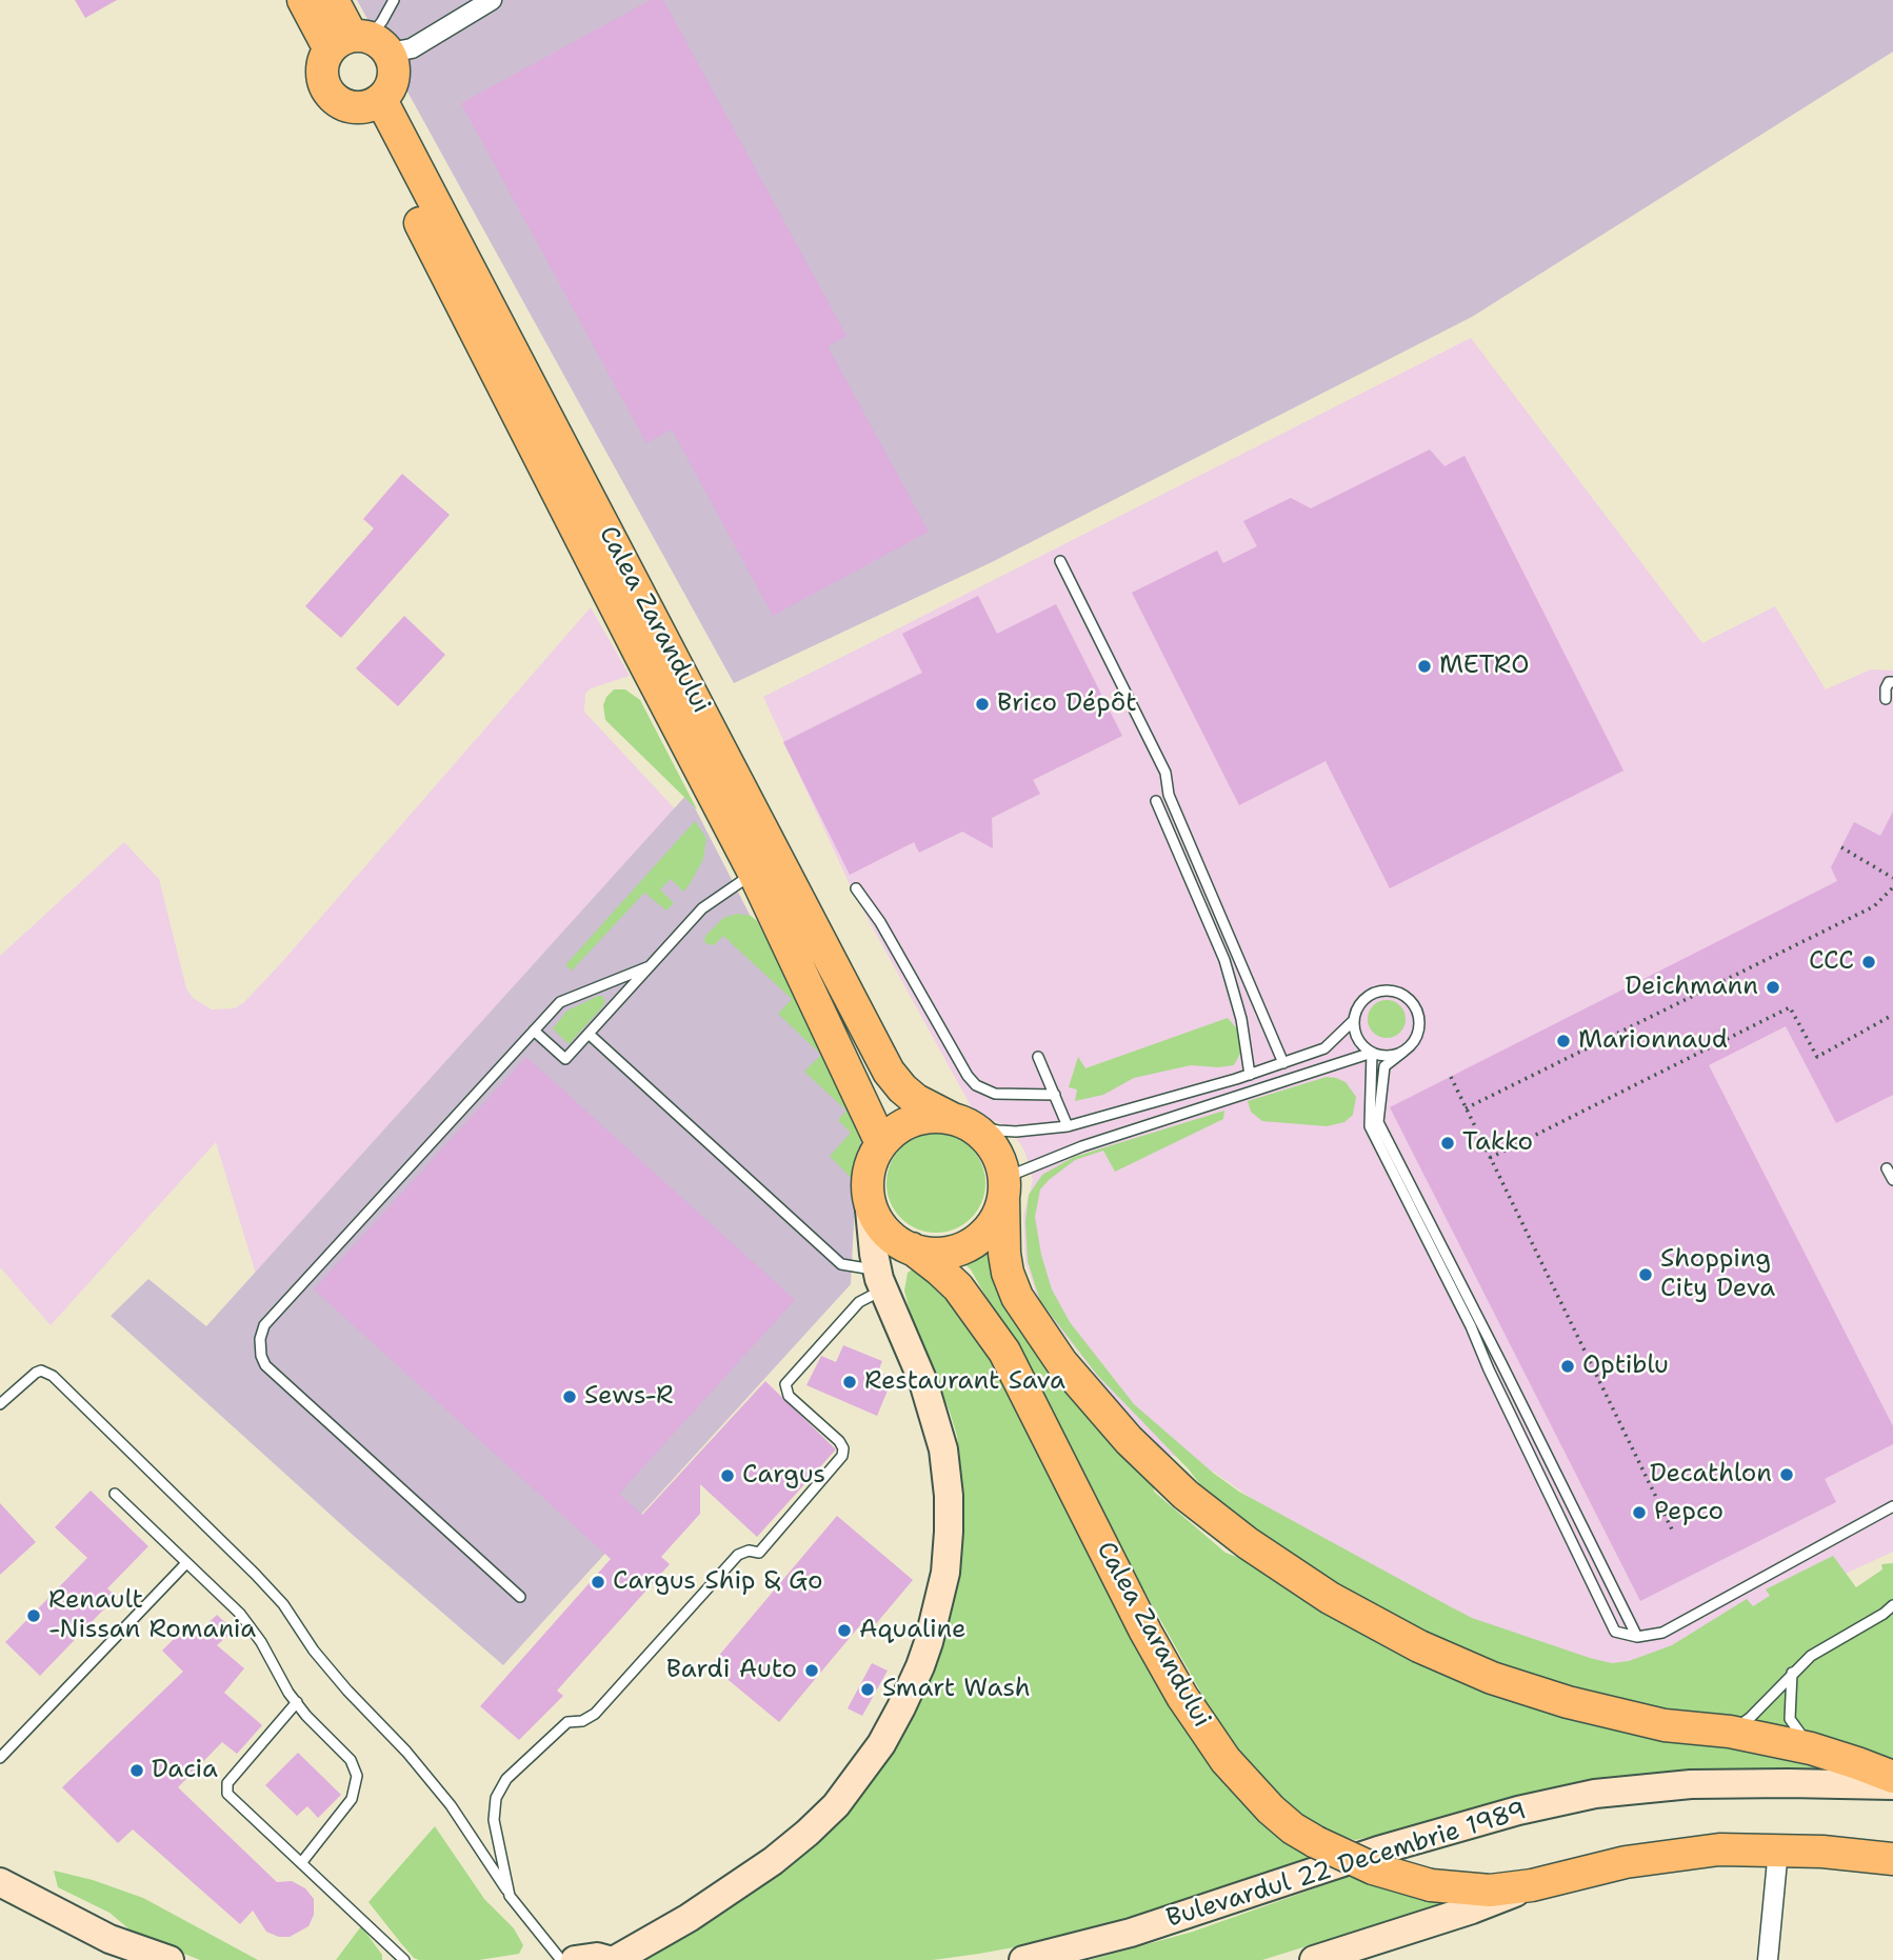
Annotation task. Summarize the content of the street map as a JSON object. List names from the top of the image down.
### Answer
{
  "streets": {
    "main road": ["Calea Zarandului", "Bulevardul 22 Decembrie 1989"]
  },
  "places": [
    "METRO",
    "Brico Dépôt",
    "CCC",
    "Deichmann",
    "Marionnaud",
    "Takko",
    "Shopping City Deva",
    "Optiblu",
    "Restaurant Sava",
    "Sews-R",
    "Decathlon",
    "Cargus",
    "Pepco",
    "Cargus Ship & Go",
    "Renault -Nissan Romania",
    "Aqualine",
    "Bardi Auto",
    "Smart Wash",
    "Dacia"
  ]
}
